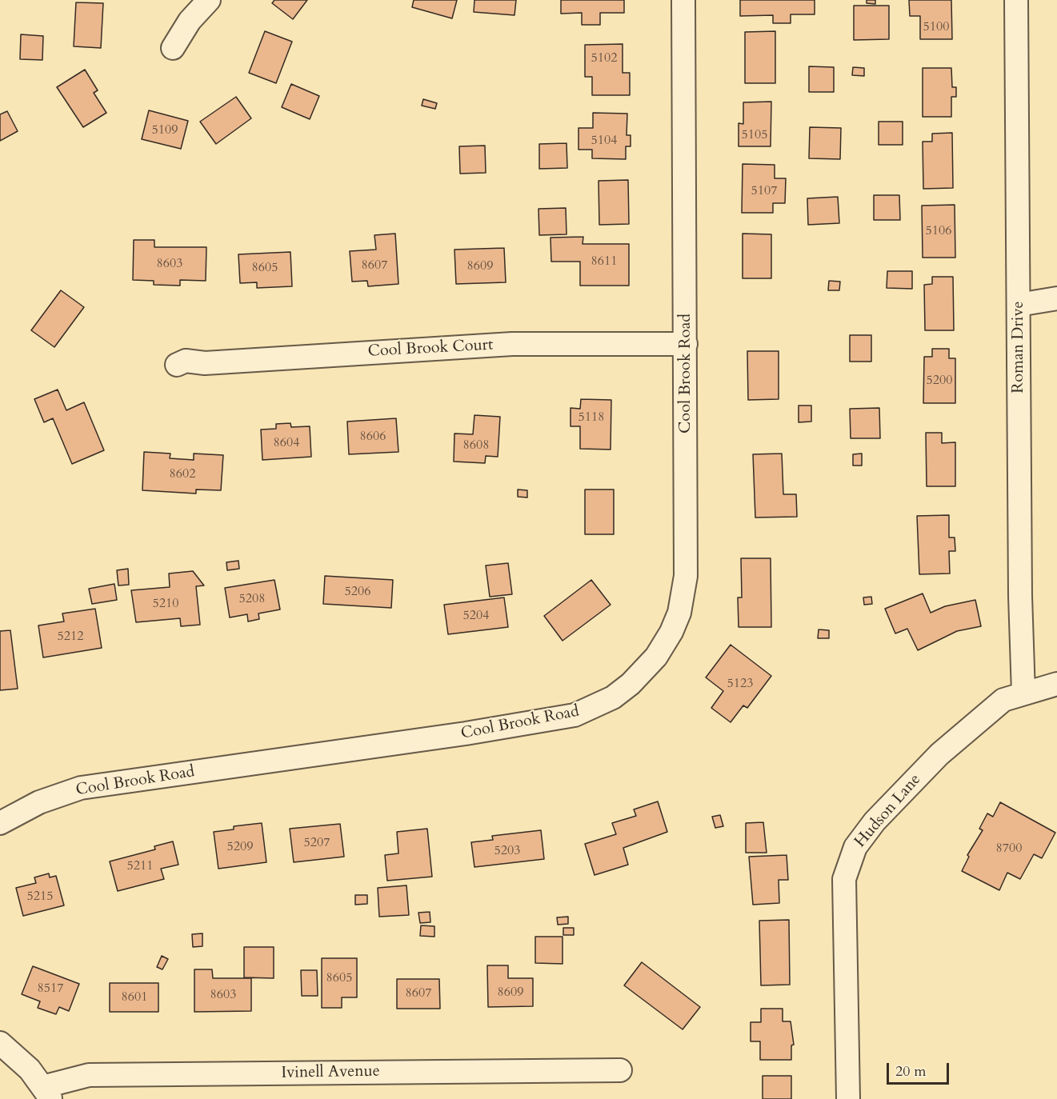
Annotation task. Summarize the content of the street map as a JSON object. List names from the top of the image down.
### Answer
{
  "streets": {
    "street": [
      "Roman Drive",
      "Cool Brook Court",
      "Cool Brook Road",
      "Hudson Lane",
      "Ivinell Avenue"
    ]
  },
  "crossings": [
    ["Roman Drive", "Hudson Lane"],
    ["Cool Brook Court", "Cool Brook Road"]
  ],
  "house_numbers": [
    "5100",
    "5102",
    "5109",
    "5105",
    "5104",
    "5107",
    "5106",
    "8611",
    "8603",
    "8607",
    "8609",
    "8605",
    "5200",
    "5118",
    "8606",
    "8604",
    "8608",
    "8602",
    "5206",
    "5208",
    "5210",
    "5204",
    "5212",
    "5123",
    "5207",
    "5209",
    "8700",
    "5203",
    "5211",
    "5215",
    "8605",
    "8517",
    "8609",
    "8607",
    "8603",
    "8601"
  ],
  "scale_bar": "20 m"
}
